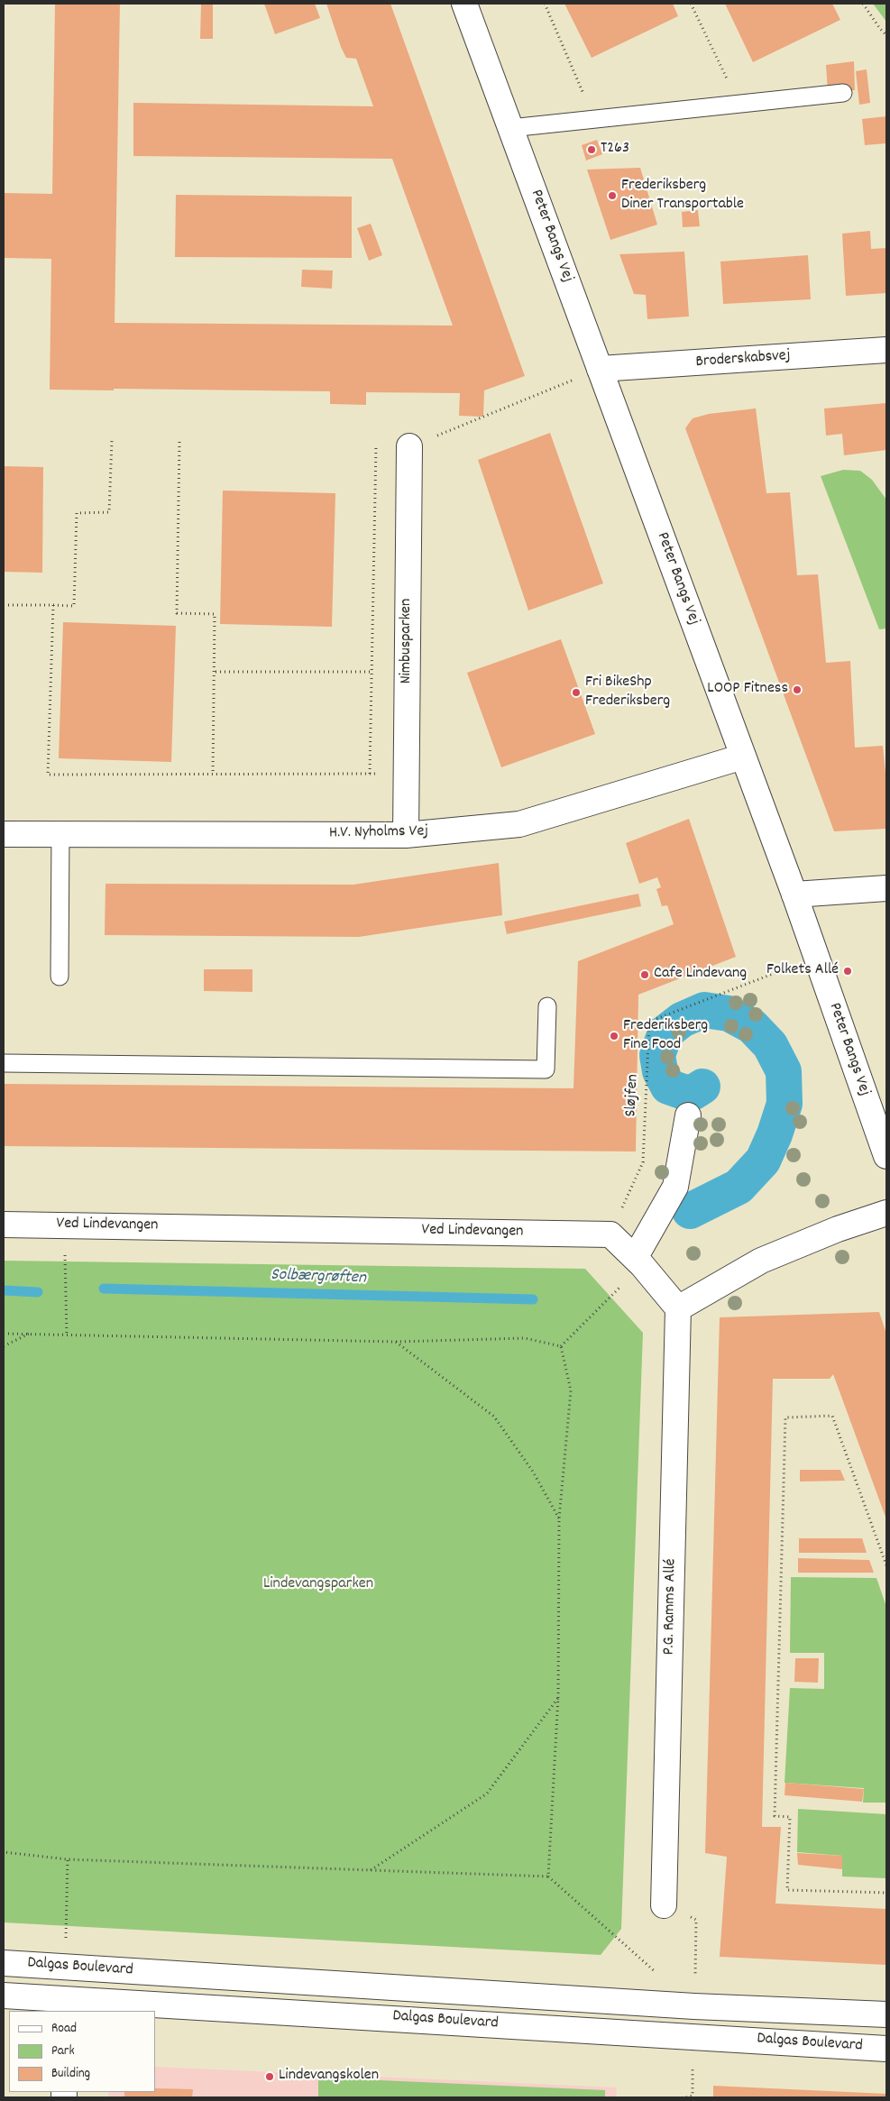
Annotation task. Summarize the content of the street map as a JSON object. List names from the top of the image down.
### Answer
{
  "streets": {
    "street": [
      "Peter Bangs Vej",
      "Broderskabsvej",
      "Nimbusparken",
      "H.V. Nyholms Vej",
      "Ved Lindevangen",
      "P.G. Ramms Allé",
      "Dalgas Boulevard"
    ],
    "path": ["Sløjfen"]
  },
  "crossings": [
    ["Peter Bangs Vej", "Broderskabsvej"],
    ["Peter Bangs Vej", "H.V. Nyholms Vej"],
    ["Peter Bangs Vej", "Sløjfen"],
    ["Nimbusparken", "H.V. Nyholms Vej"],
    ["Sløjfen", "Ved Lindevangen"]
  ],
  "water": ["Solbærgrøften"],
  "parks": ["Lindevangsparken"],
  "places": [
    "T263",
    "Frederiksberg Diner Transportable",
    "LOOP Fitness",
    "Fri BikeShp Frederiksberg",
    "Folkets Allé",
    "Cafe Lindevang",
    "Frederiksberg Fine Food",
    "Lindevangskolen"
  ],
  "legend": ["Road", "Park", "Building"]
}
